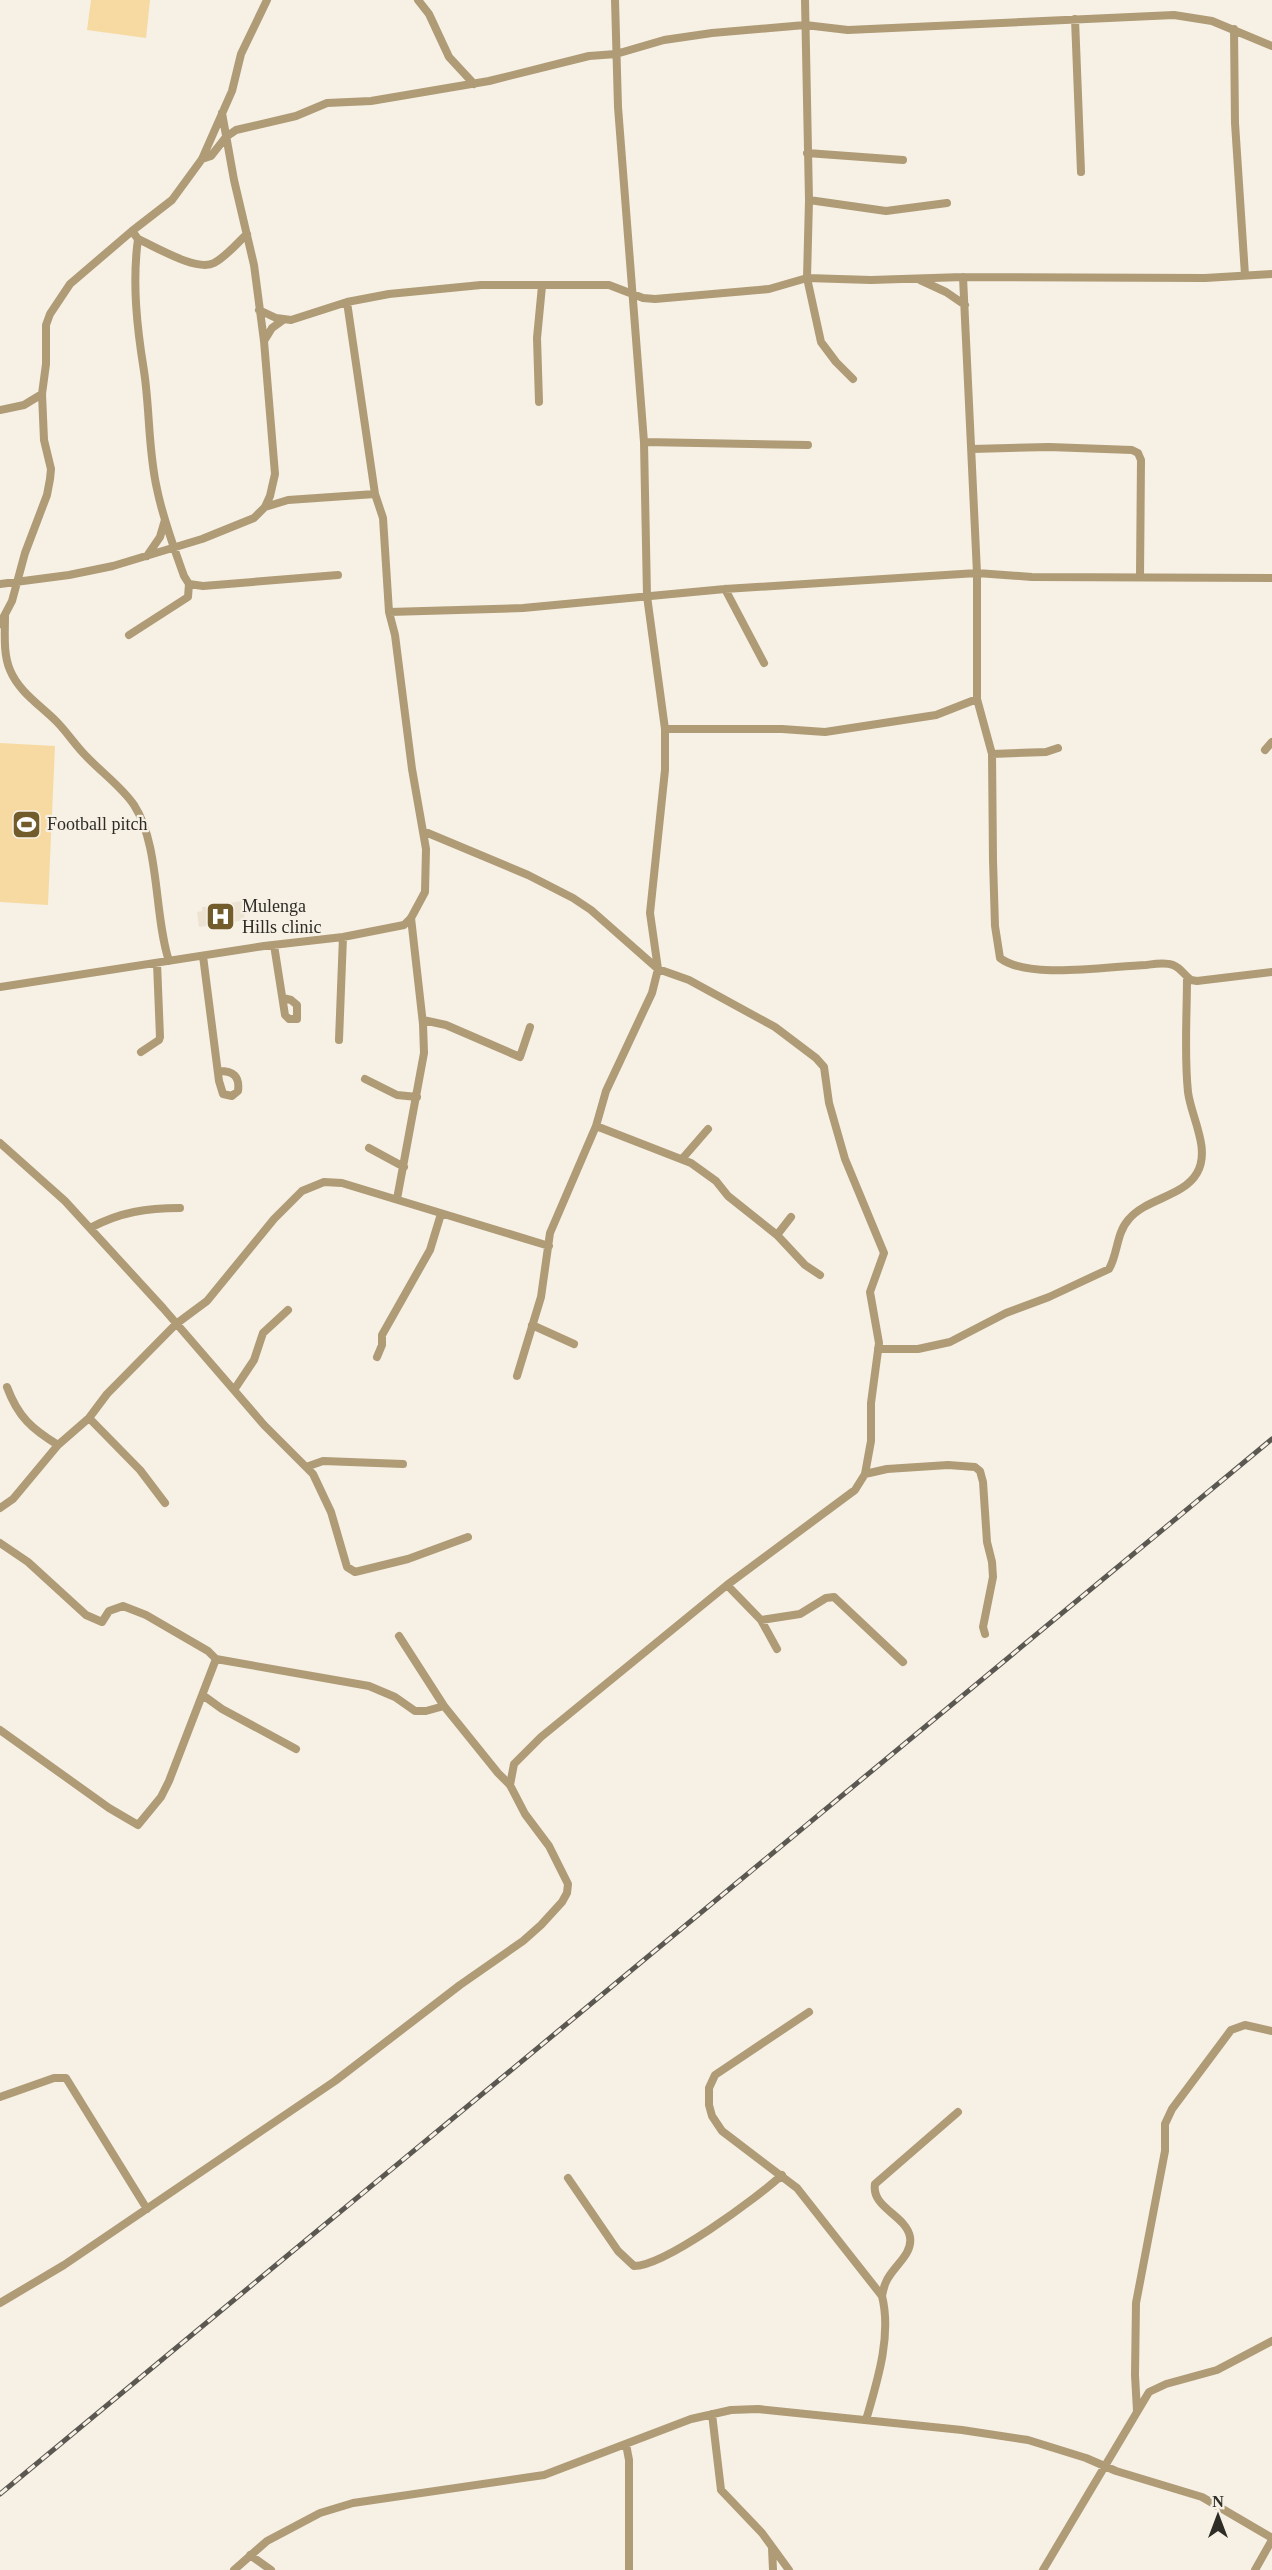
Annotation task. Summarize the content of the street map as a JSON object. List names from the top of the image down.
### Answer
{
  "places": {
    "sports": ["Football pitch"],
    "hospital": ["Mulenga Hills clinic"]
  },
  "north": "top"
}
